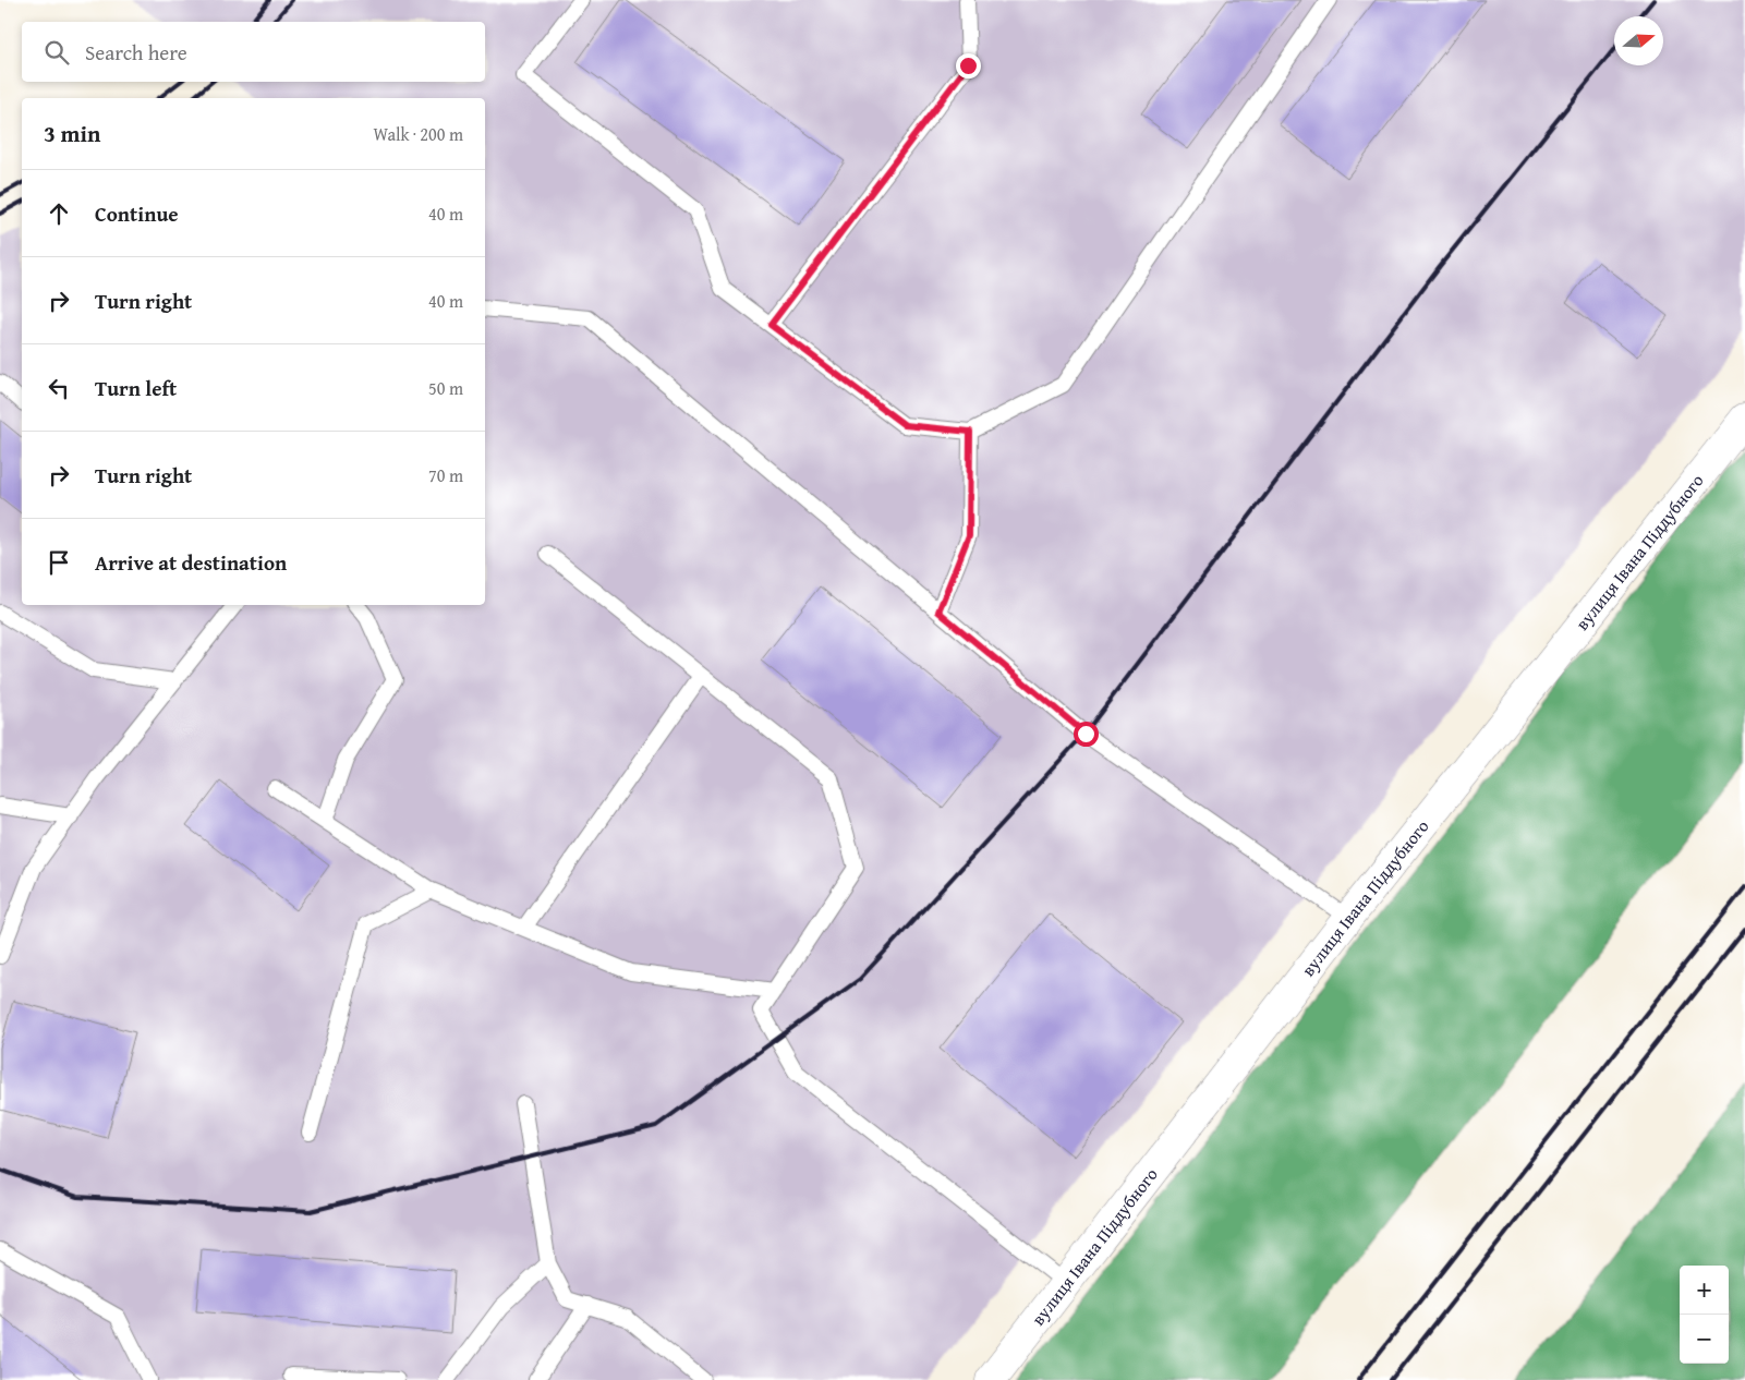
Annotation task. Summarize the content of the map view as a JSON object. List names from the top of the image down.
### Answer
{
  "streets": {
    "street": ["вулиця Івана Піддубного"]
  },
  "north": "right",
  "page": {
    "search": "Search here",
    "heading": ["3 min", "Walk · 200 m"],
    "list": [
      ["Continue", "40 m"],
      ["Turn right", "40 m"],
      ["Turn left", "50 m"],
      ["Turn right", "70 m"],
      "Arrive at destination"
    ],
    "map_buttons": ["+", "−"]
  }
}
